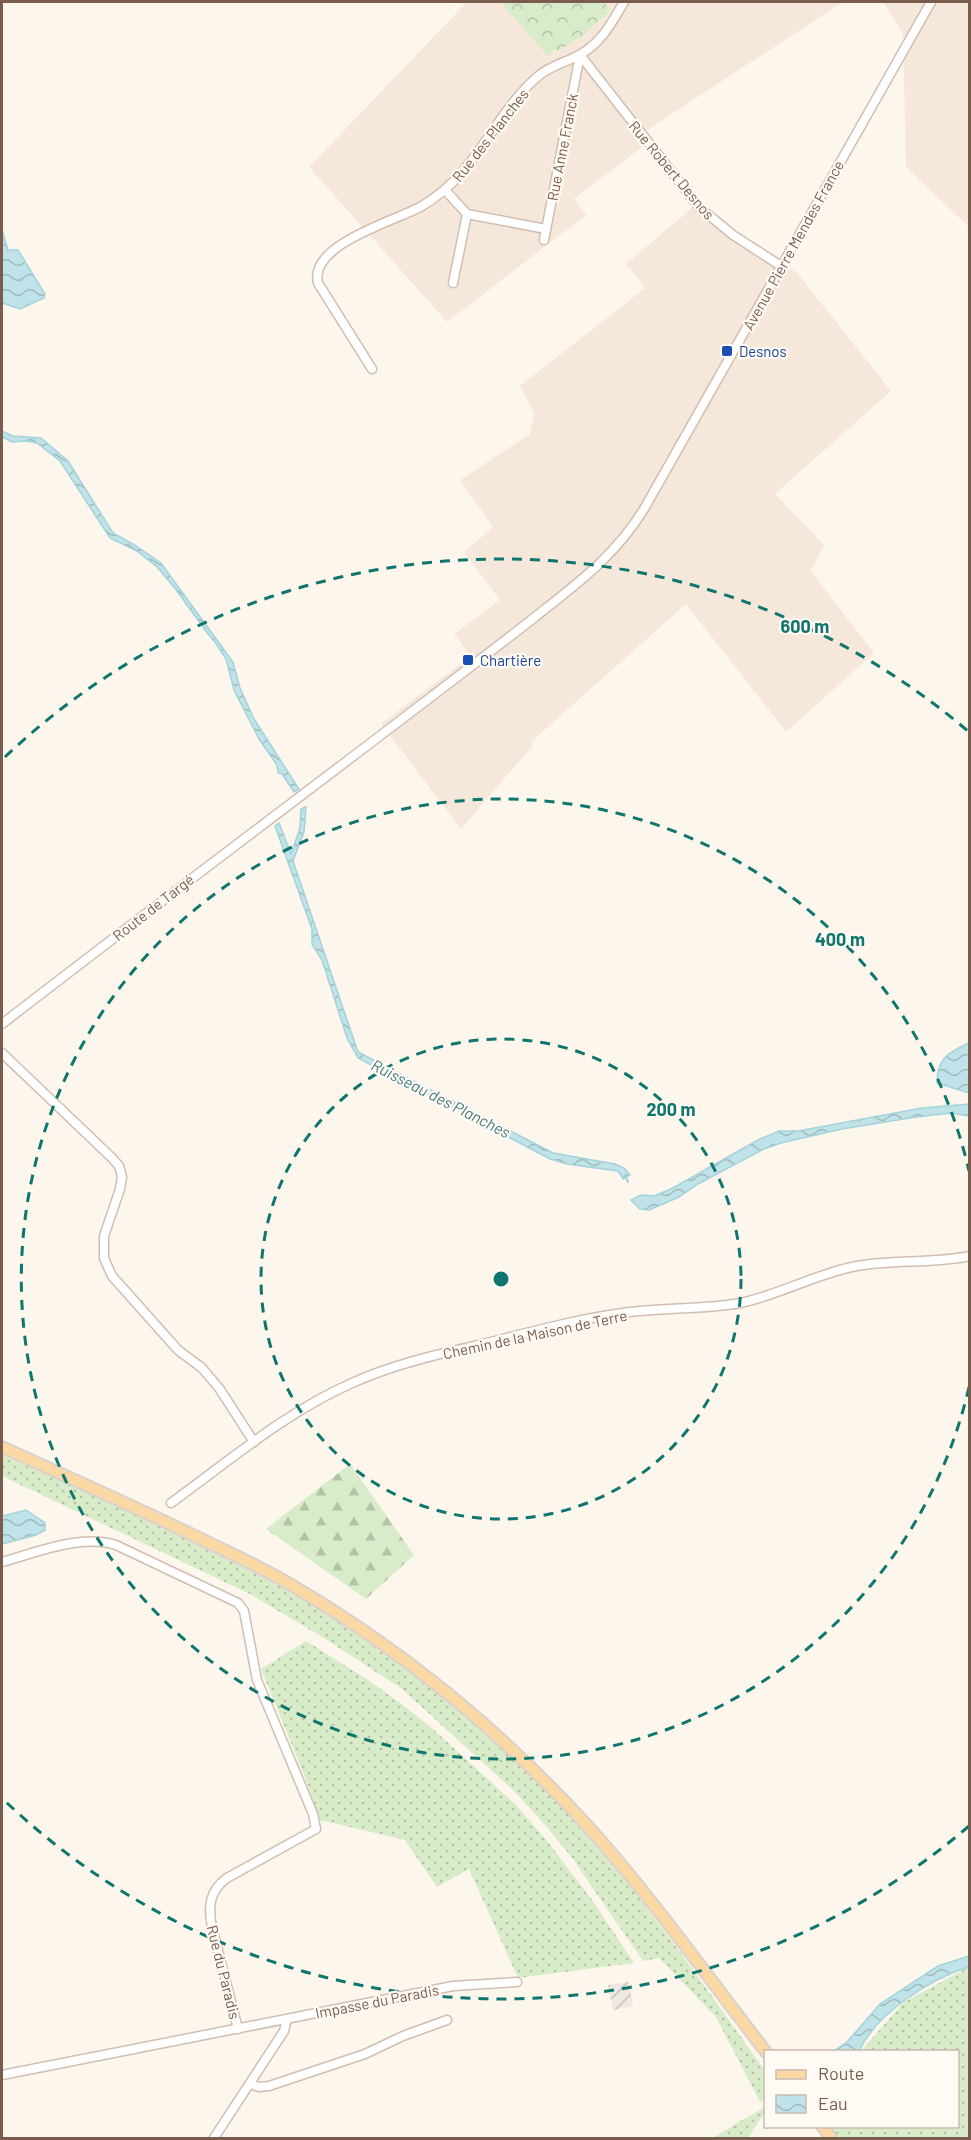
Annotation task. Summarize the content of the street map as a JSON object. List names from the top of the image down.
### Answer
{
  "streets": {
    "street": [
      "Rue des Planches",
      "Rue Anne Franck",
      "Rue Robert Desnos",
      "Avenue Pierre Mendes France",
      "Route de Targé",
      "Chemin de la Maison de Terre",
      "Rue du Paradis",
      "Impasse du Paradis"
    ]
  },
  "crossings": [
    ["Rue des Planches", "Rue Anne Franck"],
    ["Rue des Planches", "Rue Robert Desnos"],
    ["Rue Anne Franck", "Rue Robert Desnos"],
    ["Rue Robert Desnos", "Avenue Pierre Mendes France"],
    ["Avenue Pierre Mendes France", "Route de Targé"],
    ["Rue du Paradis", "Impasse du Paradis"]
  ],
  "water": ["Ruisseau des Planches"],
  "places": {
    "transit": ["Desnos", "Chartière"]
  },
  "legend": ["Route", "Eau"],
  "rings": ["600 m", "400 m", "200 m"]
}
